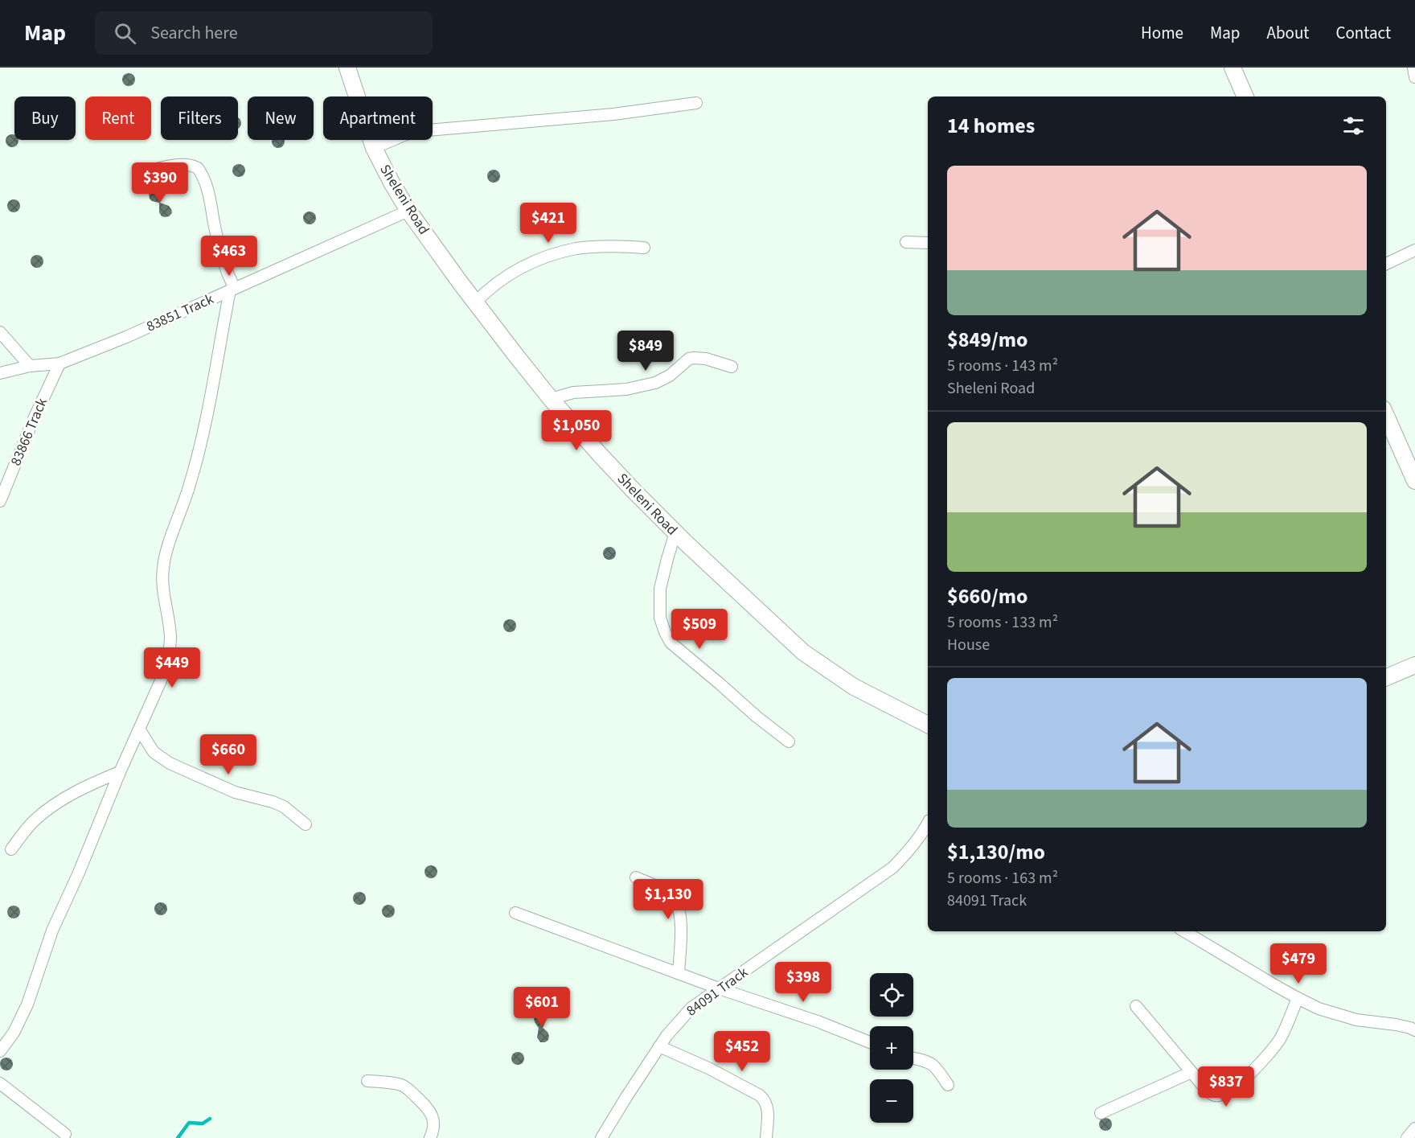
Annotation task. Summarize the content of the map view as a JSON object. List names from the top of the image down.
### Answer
{
  "streets": {
    "street": [
      "Sheleni Road",
      "83851 Track",
      "83866 Track",
      "84091 Track"
    ]
  },
  "crossings": [
    ["Sheleni Road", "83851 Track"],
    ["83851 Track", "83866 Track"]
  ],
  "page": {
    "header": "Map",
    "search": "Search here",
    "nav": [
      "Home",
      "Map",
      "About",
      "Contact"
    ],
    "chip": [
      "Buy",
      "Rent",
      "Filters",
      "New",
      "Apartment"
    ],
    "heading": "14 homes",
    "list": [
      {
        "name": "$849/mo",
        "note": "5 rooms · 143 m² · Sheleni Road"
      },
      {
        "name": "$660/mo",
        "note": "5 rooms · 133 m² · House"
      },
      {
        "name": "$1,130/mo",
        "note": "5 rooms · 163 m² · 84091 Track"
      }
    ],
    "price": [
      "$390",
      "$421",
      "$463",
      "$849",
      "$1,050",
      "$509",
      "$449",
      "$660",
      "$1,130",
      "$479",
      "$398",
      "$601",
      "$452",
      "$837"
    ],
    "map_buttons": ["+", "−"]
  }
}
